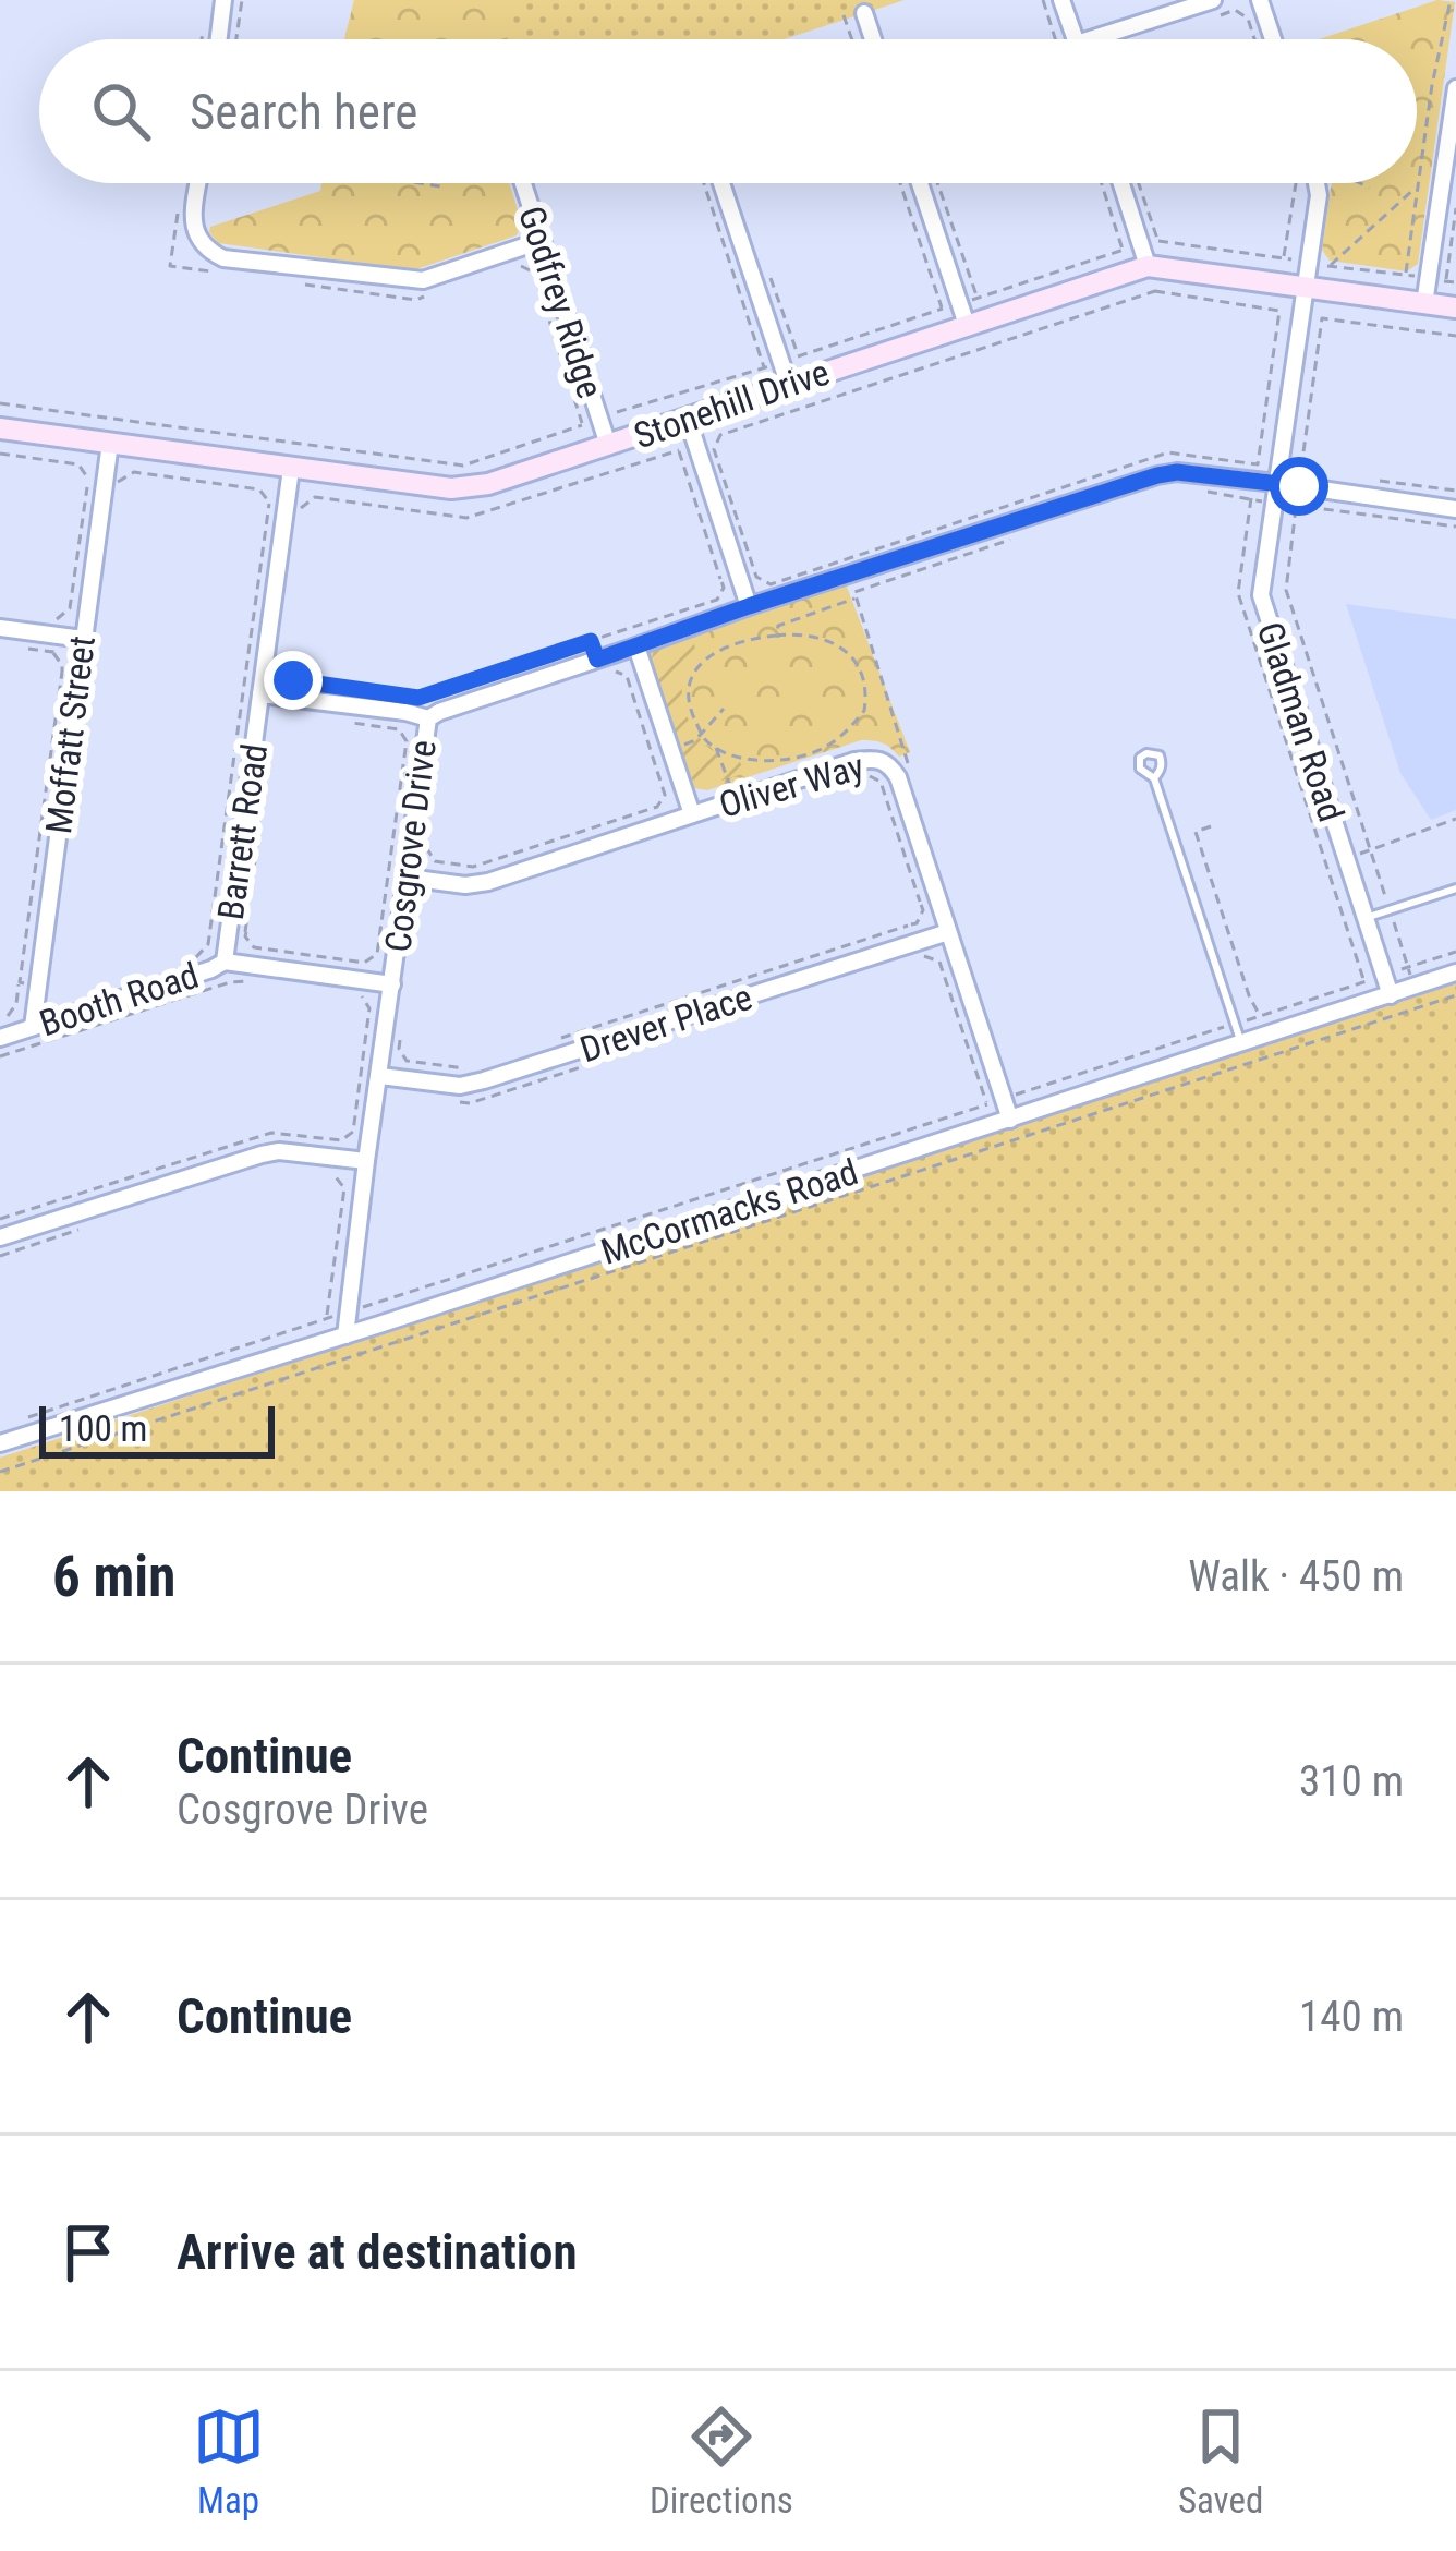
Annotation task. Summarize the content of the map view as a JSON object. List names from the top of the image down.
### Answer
{
  "streets": {
    "street": [
      "Godfrey Ridge",
      "Stonehill Drive",
      "Gladman Road",
      "Moffatt Street",
      "Oliver Way",
      "Barrett Road",
      "Cosgrove Drive",
      "Booth Road",
      "Drever Place",
      "McCormacks Road"
    ]
  },
  "crossings": [
    ["Godfrey Ridge", "Stonehill Drive"],
    ["Stonehill Drive", "Gladman Road"],
    ["Stonehill Drive", "Moffatt Street"],
    ["Stonehill Drive", "Barrett Road"],
    ["Gladman Road", "Cosgrove Drive"],
    ["Gladman Road", "McCormacks Road"],
    ["Moffatt Street", "Booth Road"],
    ["Oliver Way", "Cosgrove Drive"],
    ["Oliver Way", "Drever Place"],
    ["Oliver Way", "McCormacks Road"],
    ["Barrett Road", "Booth Road"],
    ["Cosgrove Drive", "Booth Road"],
    ["Cosgrove Drive", "Drever Place"],
    ["Cosgrove Drive", "McCormacks Road"]
  ],
  "scale_bar": "100 m",
  "page": {
    "search": "Search here",
    "scale": "100 m",
    "heading": ["6 min", "Walk · 450 m"],
    "list": [
      ["Continue", "Cosgrove Drive", "310 m"],
      ["Continue", "140 m"],
      "Arrive at destination"
    ],
    "nav": ["Map", "Directions", "Saved"]
  }
}
